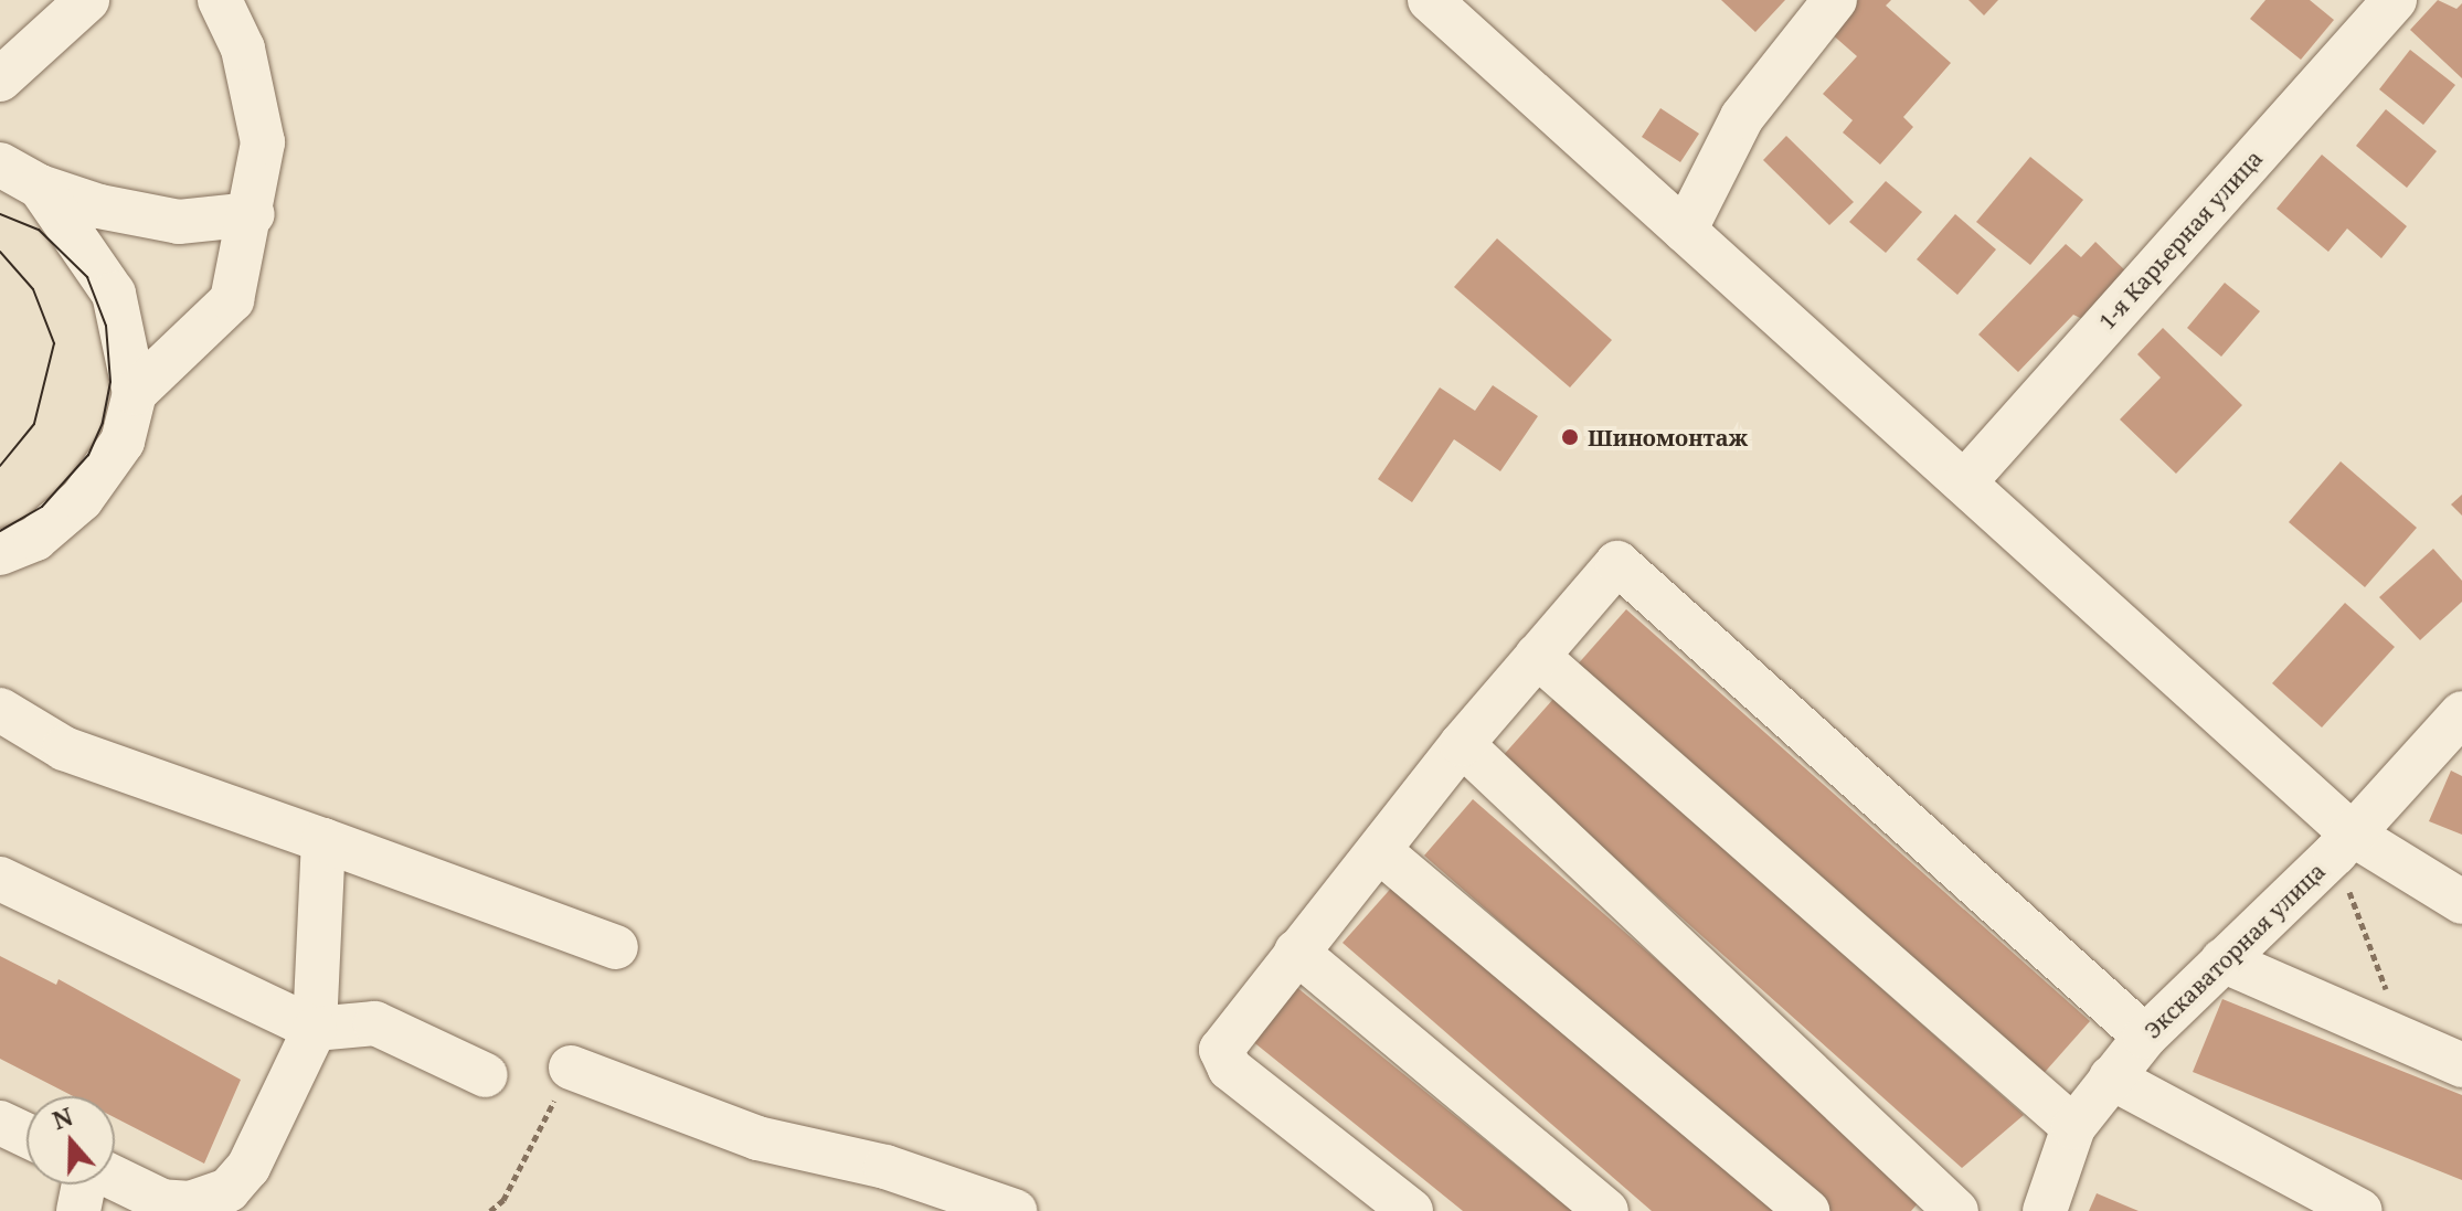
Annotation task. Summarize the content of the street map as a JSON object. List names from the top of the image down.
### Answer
{
  "streets": {
    "street": ["1-я Карьерная улица", "Экскаваторная улица"]
  },
  "places": ["Шиномонтаж"],
  "north": "top"
}
